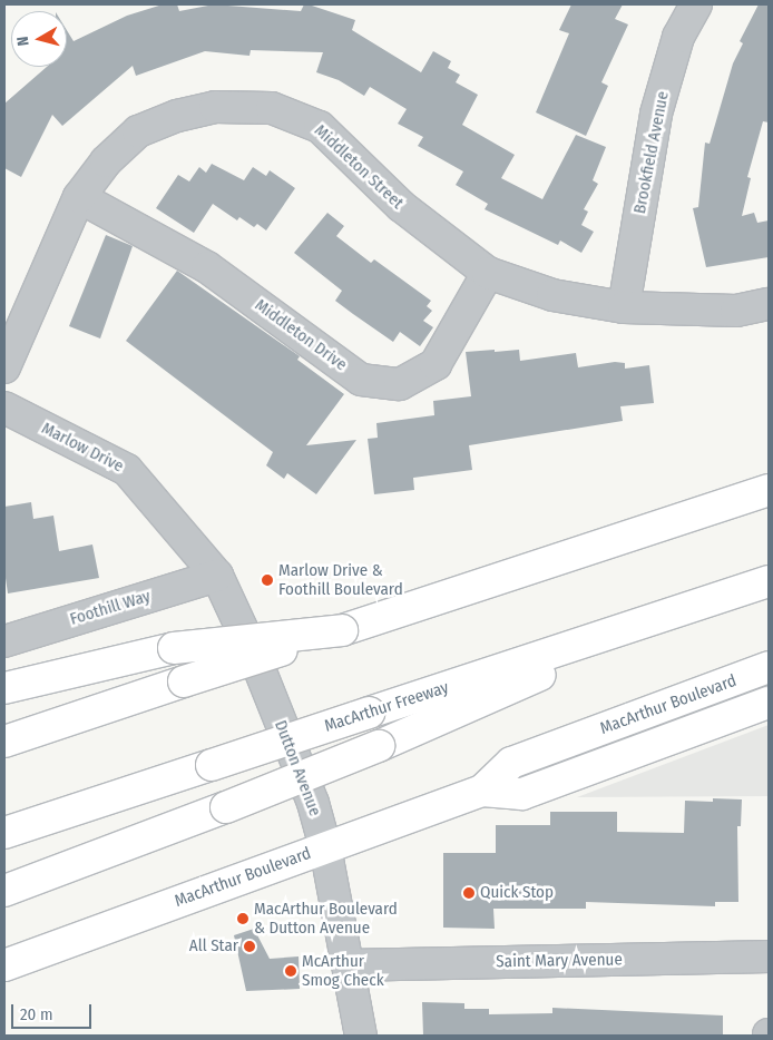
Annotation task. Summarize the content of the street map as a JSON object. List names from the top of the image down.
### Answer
{
  "streets": {
    "main road": ["MacArthur Boulevard", "MacArthur Freeway"],
    "street": [
      "Brookfield Avenue",
      "Middleton Street",
      "Middleton Drive",
      "Marlow Drive",
      "Foothill Way",
      "Dutton Avenue",
      "Saint Mary Avenue"
    ]
  },
  "crossings": [
    ["Brookfield Avenue", "Middleton Street"],
    ["Middleton Street", "Middleton Drive"],
    ["Marlow Drive", "Foothill Way"],
    ["Marlow Drive", "Dutton Avenue"],
    ["Foothill Way", "Dutton Avenue"],
    ["MacArthur Boulevard", "Dutton Avenue"],
    ["Dutton Avenue", "Saint Mary Avenue"]
  ],
  "places": [
    "Marlow Drive & Foothill Boulevard",
    "Quick Stop",
    "MacArthur Boulevard & Dutton Avenue",
    "All Star",
    "McArthur Smog Check"
  ],
  "scale_bar": "20 m",
  "north": "left"
}
